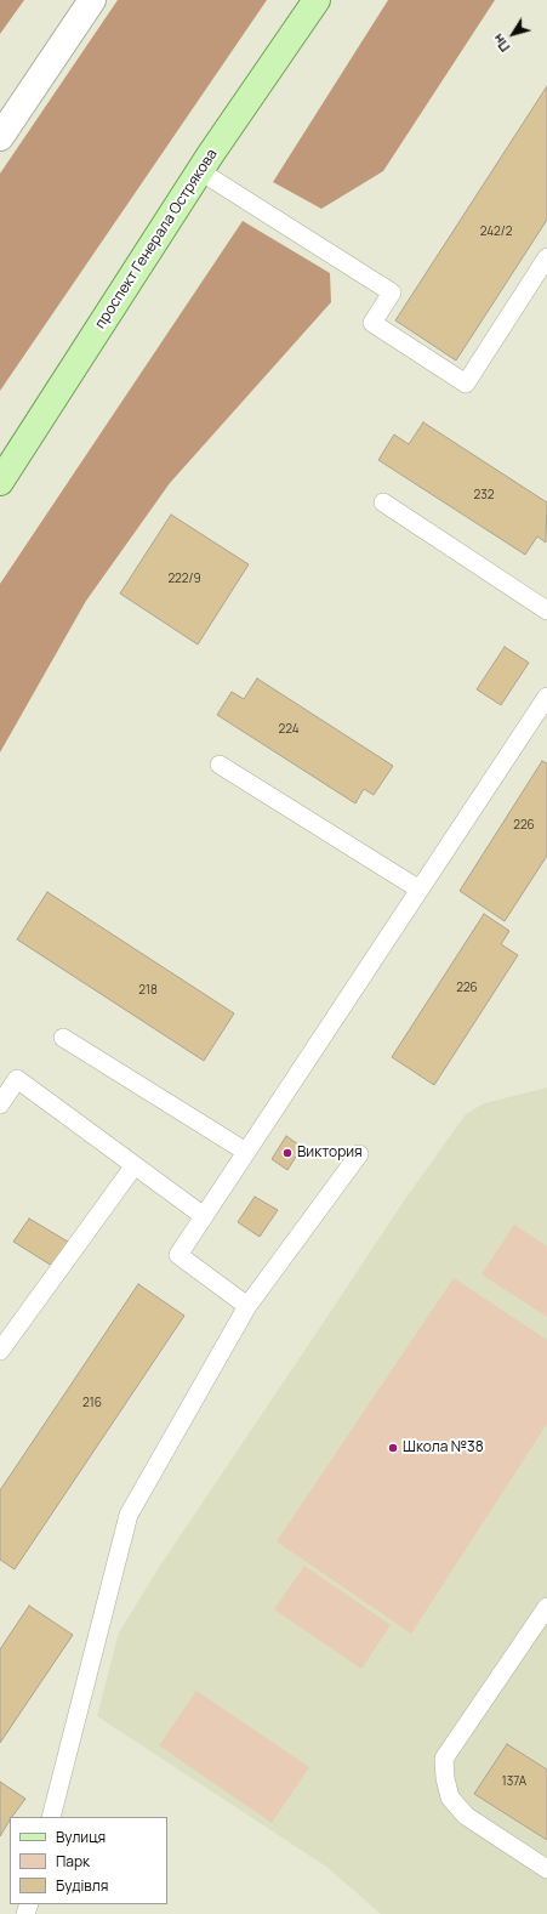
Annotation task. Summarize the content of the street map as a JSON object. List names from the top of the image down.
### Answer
{
  "streets": {
    "main road": ["проспект Генерала Острякова"]
  },
  "places": ["Виктория", "Школа №38"],
  "house_numbers": [
    "242/2",
    "232",
    "222/9",
    "224",
    "226",
    "226",
    "218",
    "216",
    "137А"
  ],
  "legend": ["Вулиця", "Парк", "Будівля"],
  "north": "bottom left"
}
